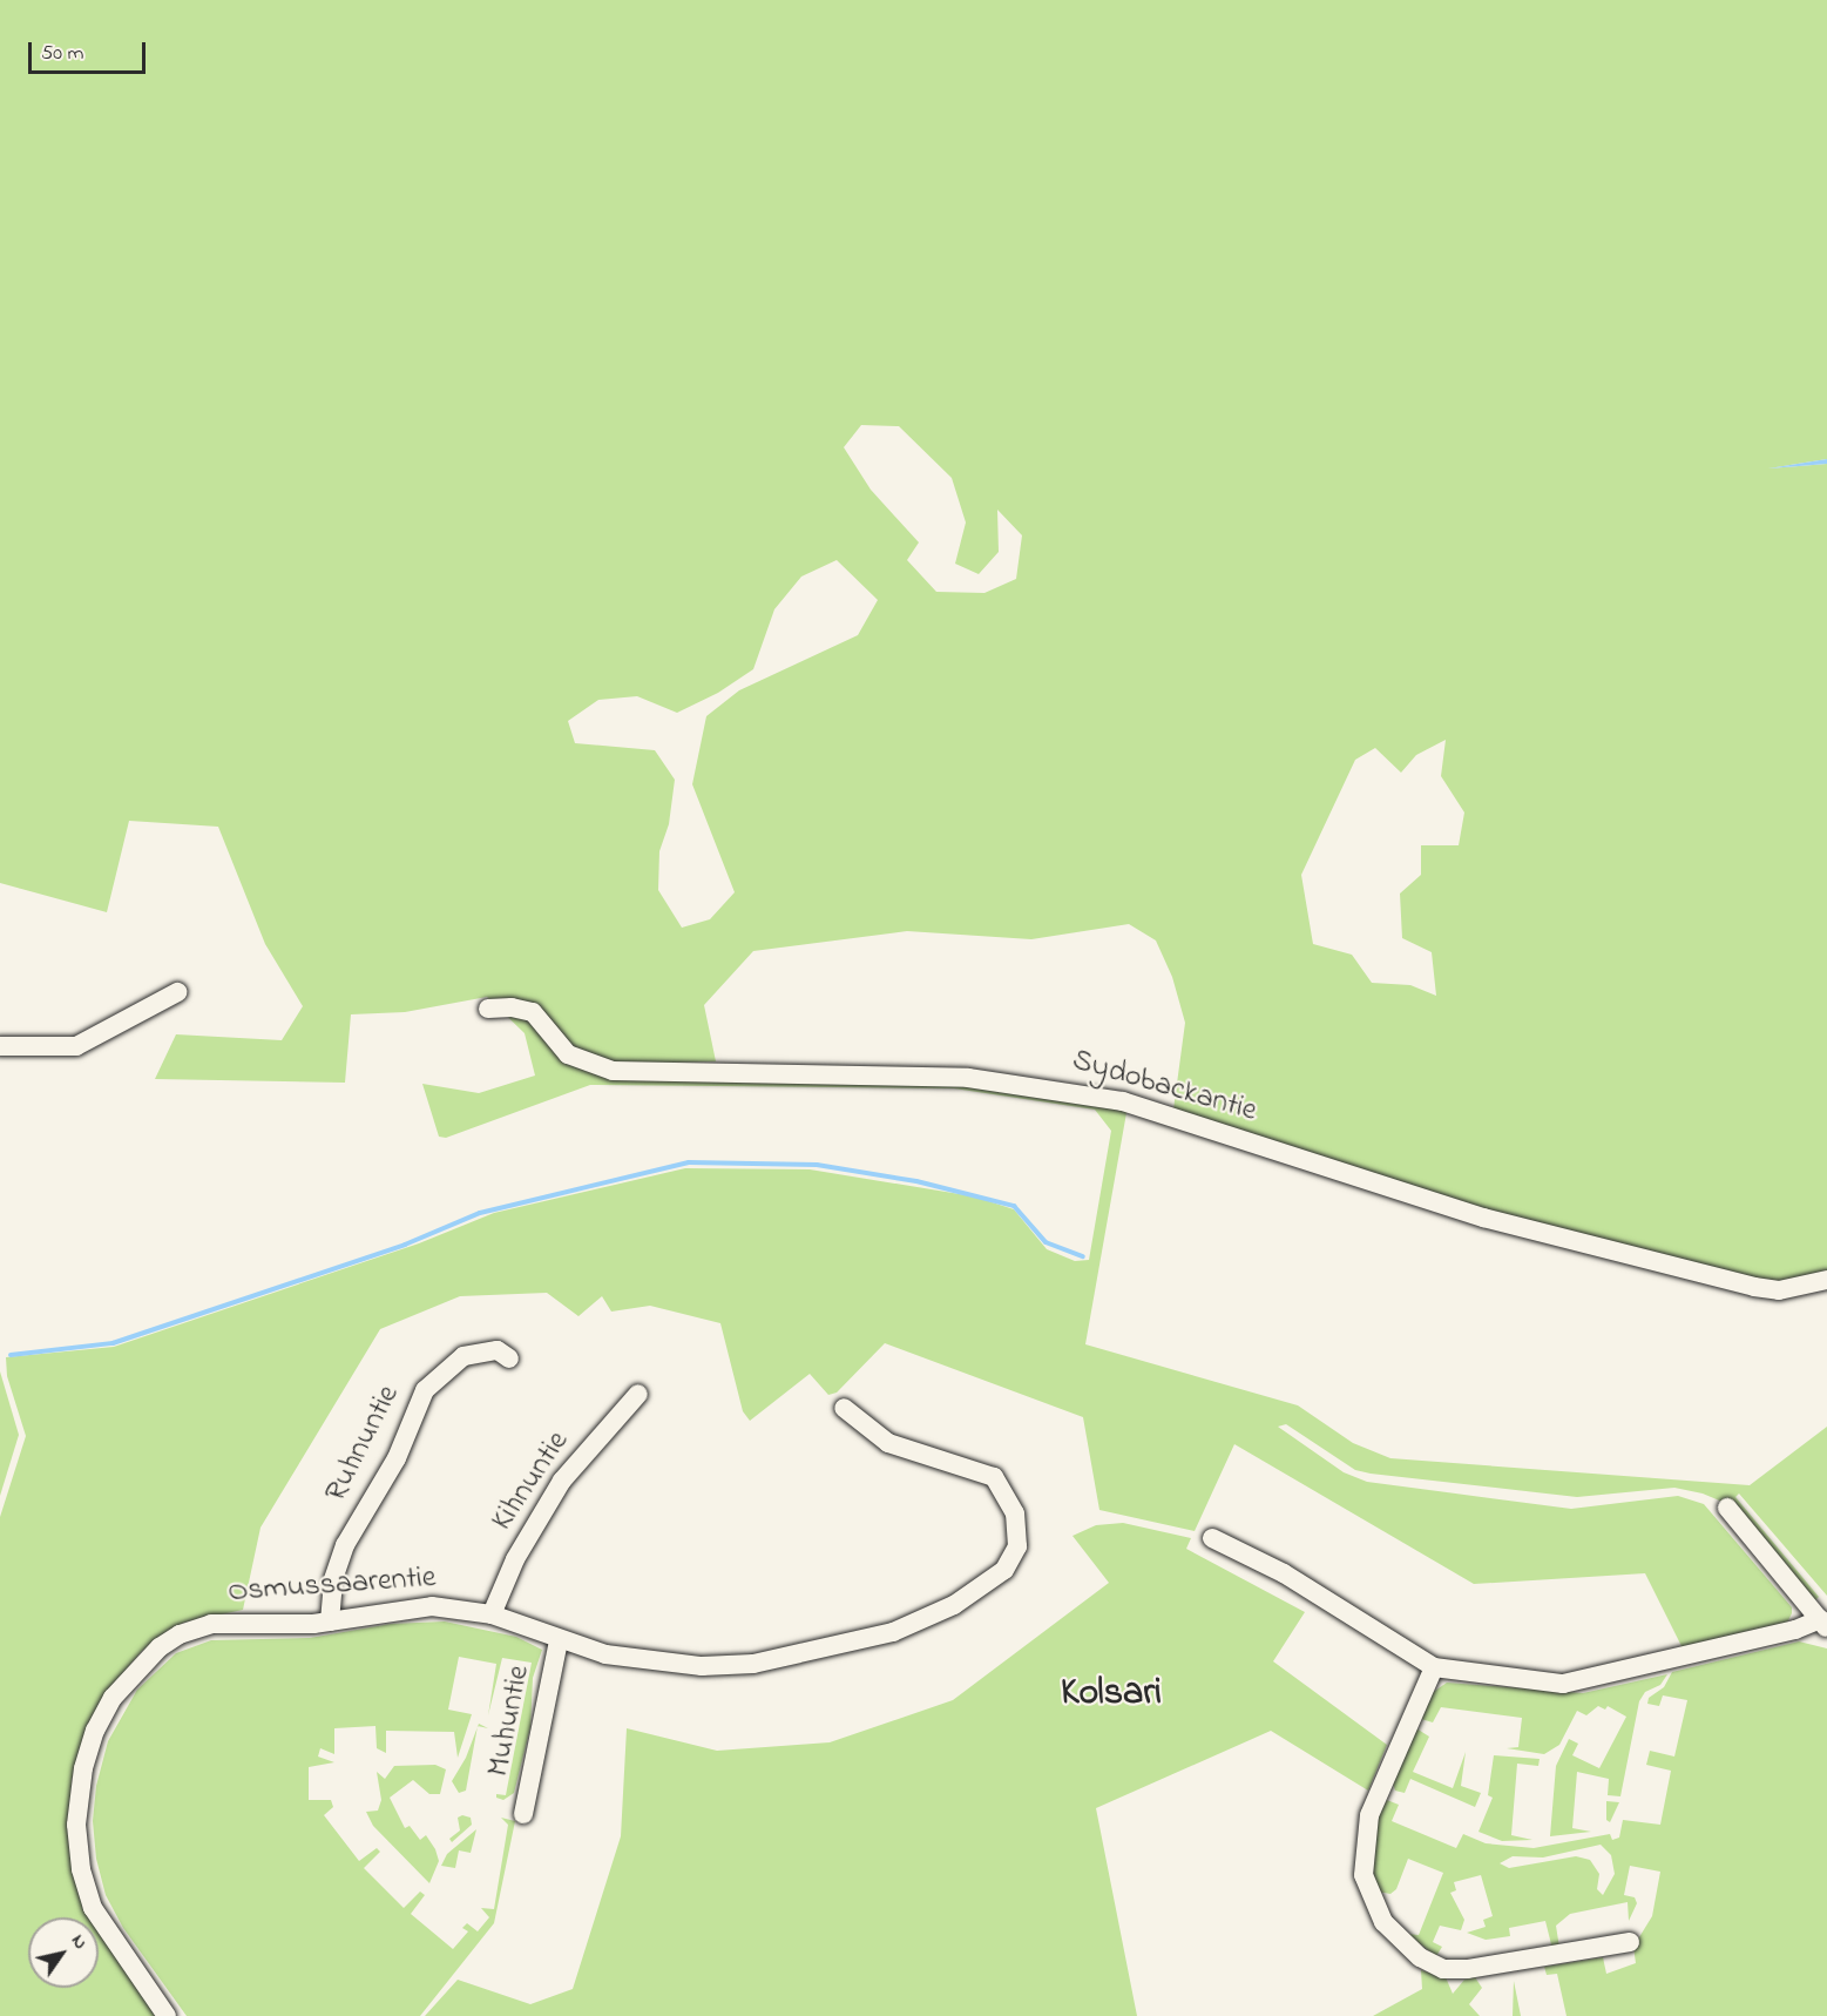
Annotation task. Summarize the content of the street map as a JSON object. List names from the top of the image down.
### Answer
{
  "streets": {
    "street": [
      "Sydobackantie",
      "Ruhnuntie",
      "Kihnuntie",
      "Osmussaarentie",
      "Muhuntie"
    ]
  },
  "crossings": [
    ["Ruhnuntie", "Osmussaarentie"],
    ["Kihnuntie", "Osmussaarentie"],
    ["Osmussaarentie", "Muhuntie"]
  ],
  "districts": ["Kolsari"],
  "scale_bar": "50 m",
  "north": "top right"
}
